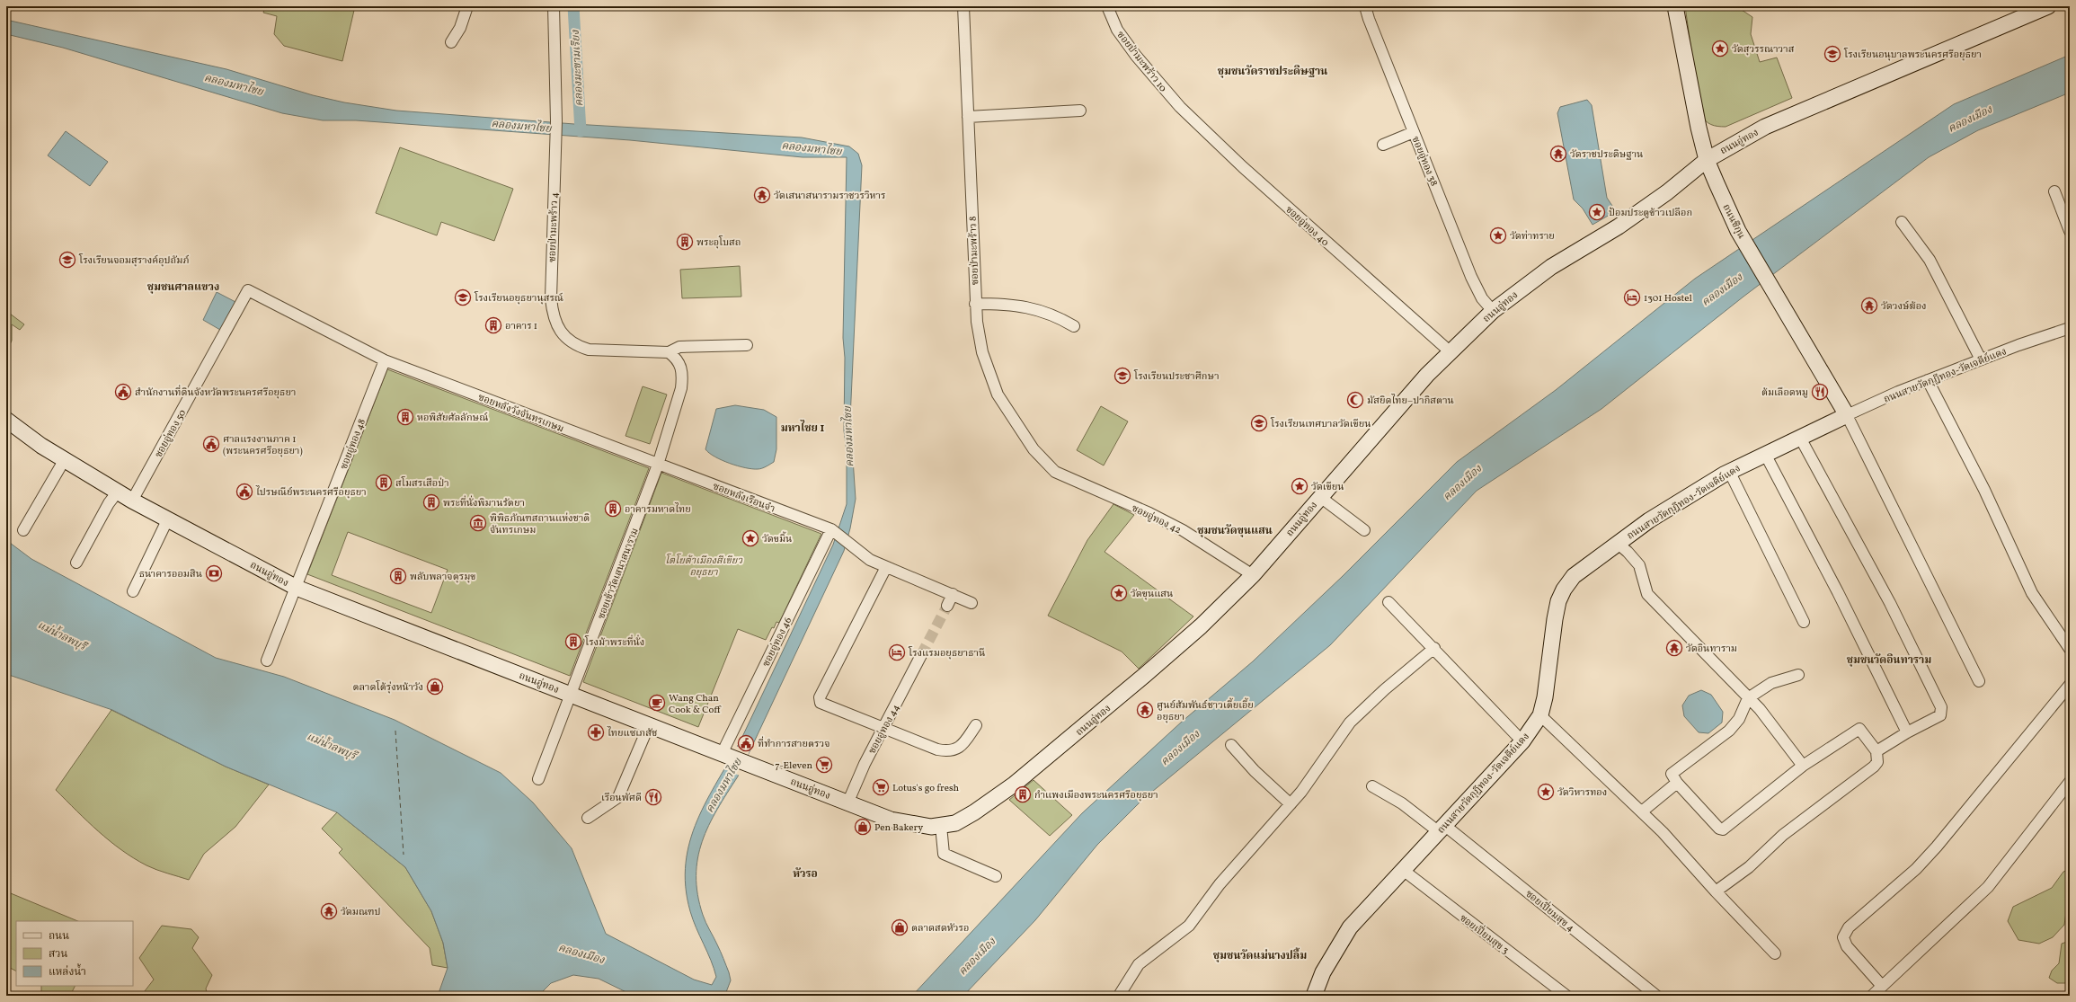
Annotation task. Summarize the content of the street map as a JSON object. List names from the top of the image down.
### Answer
{
  "streets": {
    "main road": ["ถนนอู่ทอง", "ถนนชีกุน", "ถนนสายวัดกุฎีทอง-วัดเจดีย์แดง"],
    "street": [
      "ซอยป่ามะพร้าว 10",
      "ซอยอู่ทอง 38",
      "ซอยอู่ทอง 40",
      "ซอยป่ามะพร้าว 4",
      "ซอยป่ามะพร้าว 8",
      "ซอยหลังวังจันทรเกษม",
      "ซอยอู่ทอง 50",
      "ซอยอู่ทอง 48",
      "ซอยหลังเรือนจำ",
      "ซอยอู่ทอง 42",
      "ซอยเข้าวัดเสนาสนาราม",
      "ซอยอู่ทอง 46",
      "ซอยอู่ทอง 44",
      "ซอยเปี่ยมสุข 4",
      "ซอยเปี่ยมสุข 3"
    ]
  },
  "crossings": [
    ["ซอยป่ามะพร้าว 10", "ซอยอู่ทอง 40"],
    ["ถนนอู่ทอง", "ซอยอู่ทอง 38"],
    ["ถนนอู่ทอง", "ถนนชีกุน"],
    ["ถนนอู่ทอง", "ซอยอู่ทอง 40"],
    ["ถนนอู่ทอง", "ซอยอู่ทอง 50"],
    ["ถนนอู่ทอง", "ซอยอู่ทอง 48"],
    ["ถนนอู่ทอง", "ซอยอู่ทอง 42"],
    ["ถนนอู่ทอง", "ซอยเข้าวัดเสนาสนาราม"],
    ["ถนนอู่ทอง", "ซอยอู่ทอง 46"],
    ["ถนนอู่ทอง", "ซอยอู่ทอง 44"],
    ["ถนนชีกุน", "ถนนสายวัดกุฎีทอง-วัดเจดีย์แดง"],
    ["ซอยป่ามะพร้าว 4", "ซอยเข้าวัดเสนาสนาราม"],
    ["ซอยป่ามะพร้าว 8", "ซอยอู่ทอง 42"],
    ["ถนนสายวัดกุฎีทอง-วัดเจดีย์แดง", "ซอยเปี่ยมสุข 4"],
    ["ถนนสายวัดกุฎีทอง-วัดเจดีย์แดง", "ซอยเปี่ยมสุข 3"],
    ["ซอยหลังวังจันทรเกษม", "ซอยอู่ทอง 50"],
    ["ซอยหลังวังจันทรเกษม", "ซอยอู่ทอง 48"],
    ["ซอยหลังวังจันทรเกษม", "ซอยหลังเรือนจำ"],
    ["ซอยหลังวังจันทรเกษม", "ซอยเข้าวัดเสนาสนาราม"],
    ["ซอยหลังเรือนจำ", "ซอยเข้าวัดเสนาสนาราม"],
    ["ซอยหลังเรือนจำ", "ซอยอู่ทอง 46"]
  ],
  "districts": [
    "ชุมชนวัดราชประดิษฐาน",
    "ชุมชนศาลแขวง",
    "มหาไชย 1",
    "ชุมชนวัดขุนแสน",
    "ชุมชนวัดอินทาราม",
    "หัวรอ",
    "ชุมชนวัดแม่นางปลื้ม"
  ],
  "water": [
    "คลองมะขามเรียง",
    "คลองมหาไชย",
    "คลองเมือง",
    "แม่น้ำลพบุรี"
  ],
  "parks": ["โตโยต้าเมืองสีเขียว อยุธยา"],
  "places": {
    "place": [
      "วัดสุวรรณาวาส",
      "ป้อมประตูข้าวเปลือก",
      "วัดท่าทราย",
      "วัดเขียน",
      "วัดขมิ้น",
      "วัดขุนแสน",
      "วัดวิหารทอง"
    ],
    "school or university": [
      "โรงเรียนอนุบาลพระนครศรีอยุธยา",
      "โรงเรียนจอมสุรางค์อุปถัมภ์",
      "โรงเรียนอยุธยานุสรณ์",
      "โรงเรียนประชาศึกษา",
      "โรงเรียนเทศบาลวัดเขียน"
    ],
    "temple": [
      "วัดราชประดิษฐาน",
      "วัดเสนาสนารามราชวรวิหาร",
      "วัดวงษ์ฆ้อง",
      "วัดอินทาราม",
      "ศูนย์สัมพันธ์ชาวเตี้ยเอี้ย อยุธยา",
      "วัดมณฑป"
    ],
    "building": [
      "พระอุโบสถ",
      "อาคาร 1",
      "หอพิสัยศัลลักษณ์",
      "สโมสรเสือป่า",
      "พระที่นั่งพิมานรัตยา",
      "อาคารมหาดไทย",
      "พลับพลาจตุรมุข",
      "โรงม้าพระที่นั่ง",
      "กำแพงเมืองพระนครศรีอยุธยา"
    ],
    "hotel": ["1301 Hostel", "โรงแรมอยุธยาธานี"],
    "public building": [
      "สำนักงานที่ดินจังหวัดพระนครศรีอยุธยา",
      "ศาลแรงงานภาค 1 (พระนครศรีอยุธยา)",
      "ไปรษณีย์พระนครศรีอยุธยา",
      "ที่ทำการสายตรวจ"
    ],
    "restaurant": ["ต้มเลือดหมู", "เรือนพัศดี"],
    "mosque": ["มัสยิดไทย–ปากิสตาน"],
    "museum": ["พิพิธภัณฑสถานแห่งชาติ จันทรเกษม"],
    "bank": ["ธนาคารออมสิน"],
    "shop": ["ตลาดโต้รุ่งหน้าวัง", "Pen Bakery", "ตลาดสดหัวรอ"],
    "cafe": ["Wang Chan Cook & Coff"],
    "pharmacy": ["ไทยแซเภสัช"],
    "supermarket": ["7-Eleven", "Lotus's go fresh"]
  },
  "legend": ["ถนน", "สวน", "แหล่งน้ำ"]
}
